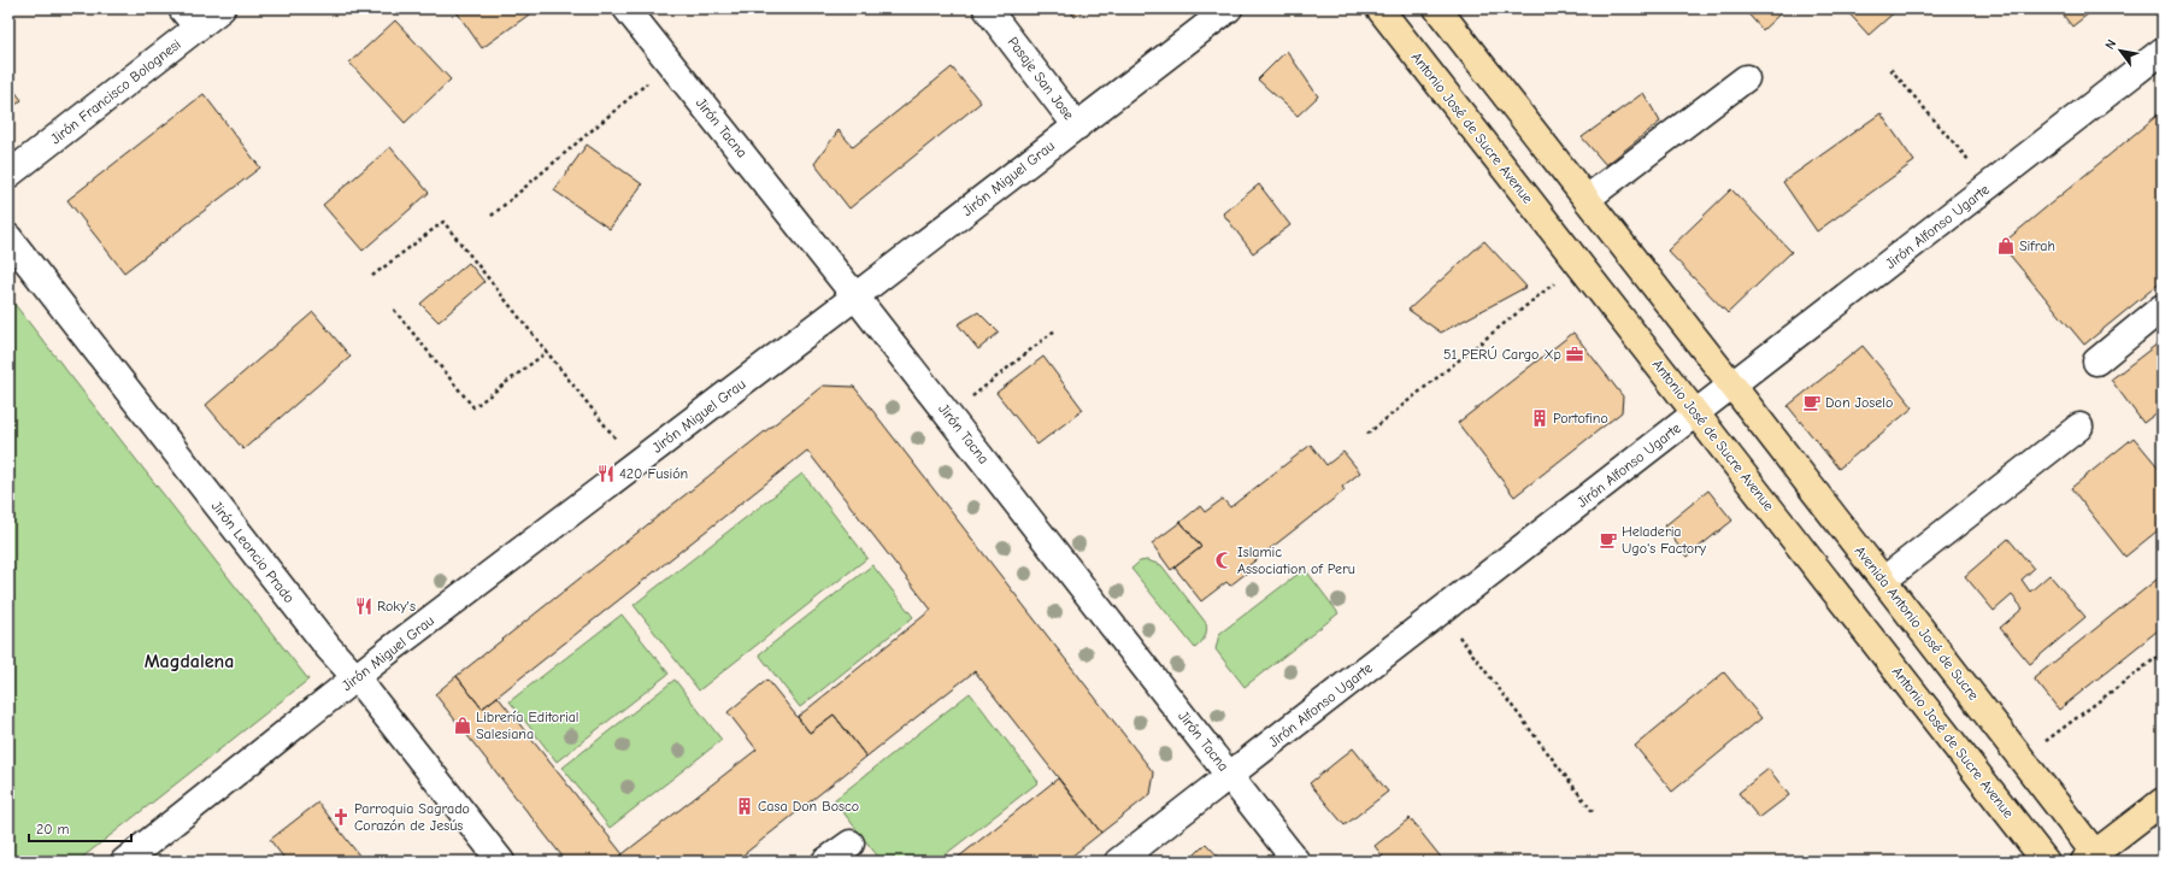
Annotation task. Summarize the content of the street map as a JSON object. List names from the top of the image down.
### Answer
{
  "streets": {
    "main road": ["Antonio José de Sucre Avenue", "Avenida Antonio José de Sucre"],
    "street": [
      "Pasaje San Jose",
      "Jirón Francisco Bolognesi",
      "Jirón Tacna",
      "Jirón Miguel Grau",
      "Jirón Alfonso Ugarte",
      "Jirón Leoncio Prado"
    ]
  },
  "crossings": [
    ["Pasaje San Jose", "Jirón Miguel Grau"],
    ["Jirón Tacna", "Jirón Miguel Grau"],
    ["Jirón Tacna", "Jirón Alfonso Ugarte"],
    ["Antonio José de Sucre Avenue", "Jirón Alfonso Ugarte"],
    ["Jirón Miguel Grau", "Jirón Leoncio Prado"],
    ["Jirón Alfonso Ugarte", "Avenida Antonio José de Sucre"]
  ],
  "districts": ["Magdalena"],
  "places": {
    "shop": ["Sifrah", "Librería Editorial Salesiana"],
    "office": ["51 PERÚ Cargo Xp"],
    "cafe": ["Don Joselo", "Heladeria Ugo's Factory"],
    "building": ["Portofino", "Casa Don Bosco"],
    "restaurant": ["420 Fusión", "Roky's"],
    "mosque": ["Islamic Association of Peru"],
    "church": ["Parroquia Sagrado Corazón de Jesús"]
  },
  "scale_bar": "20 m",
  "north": "top left"
}
